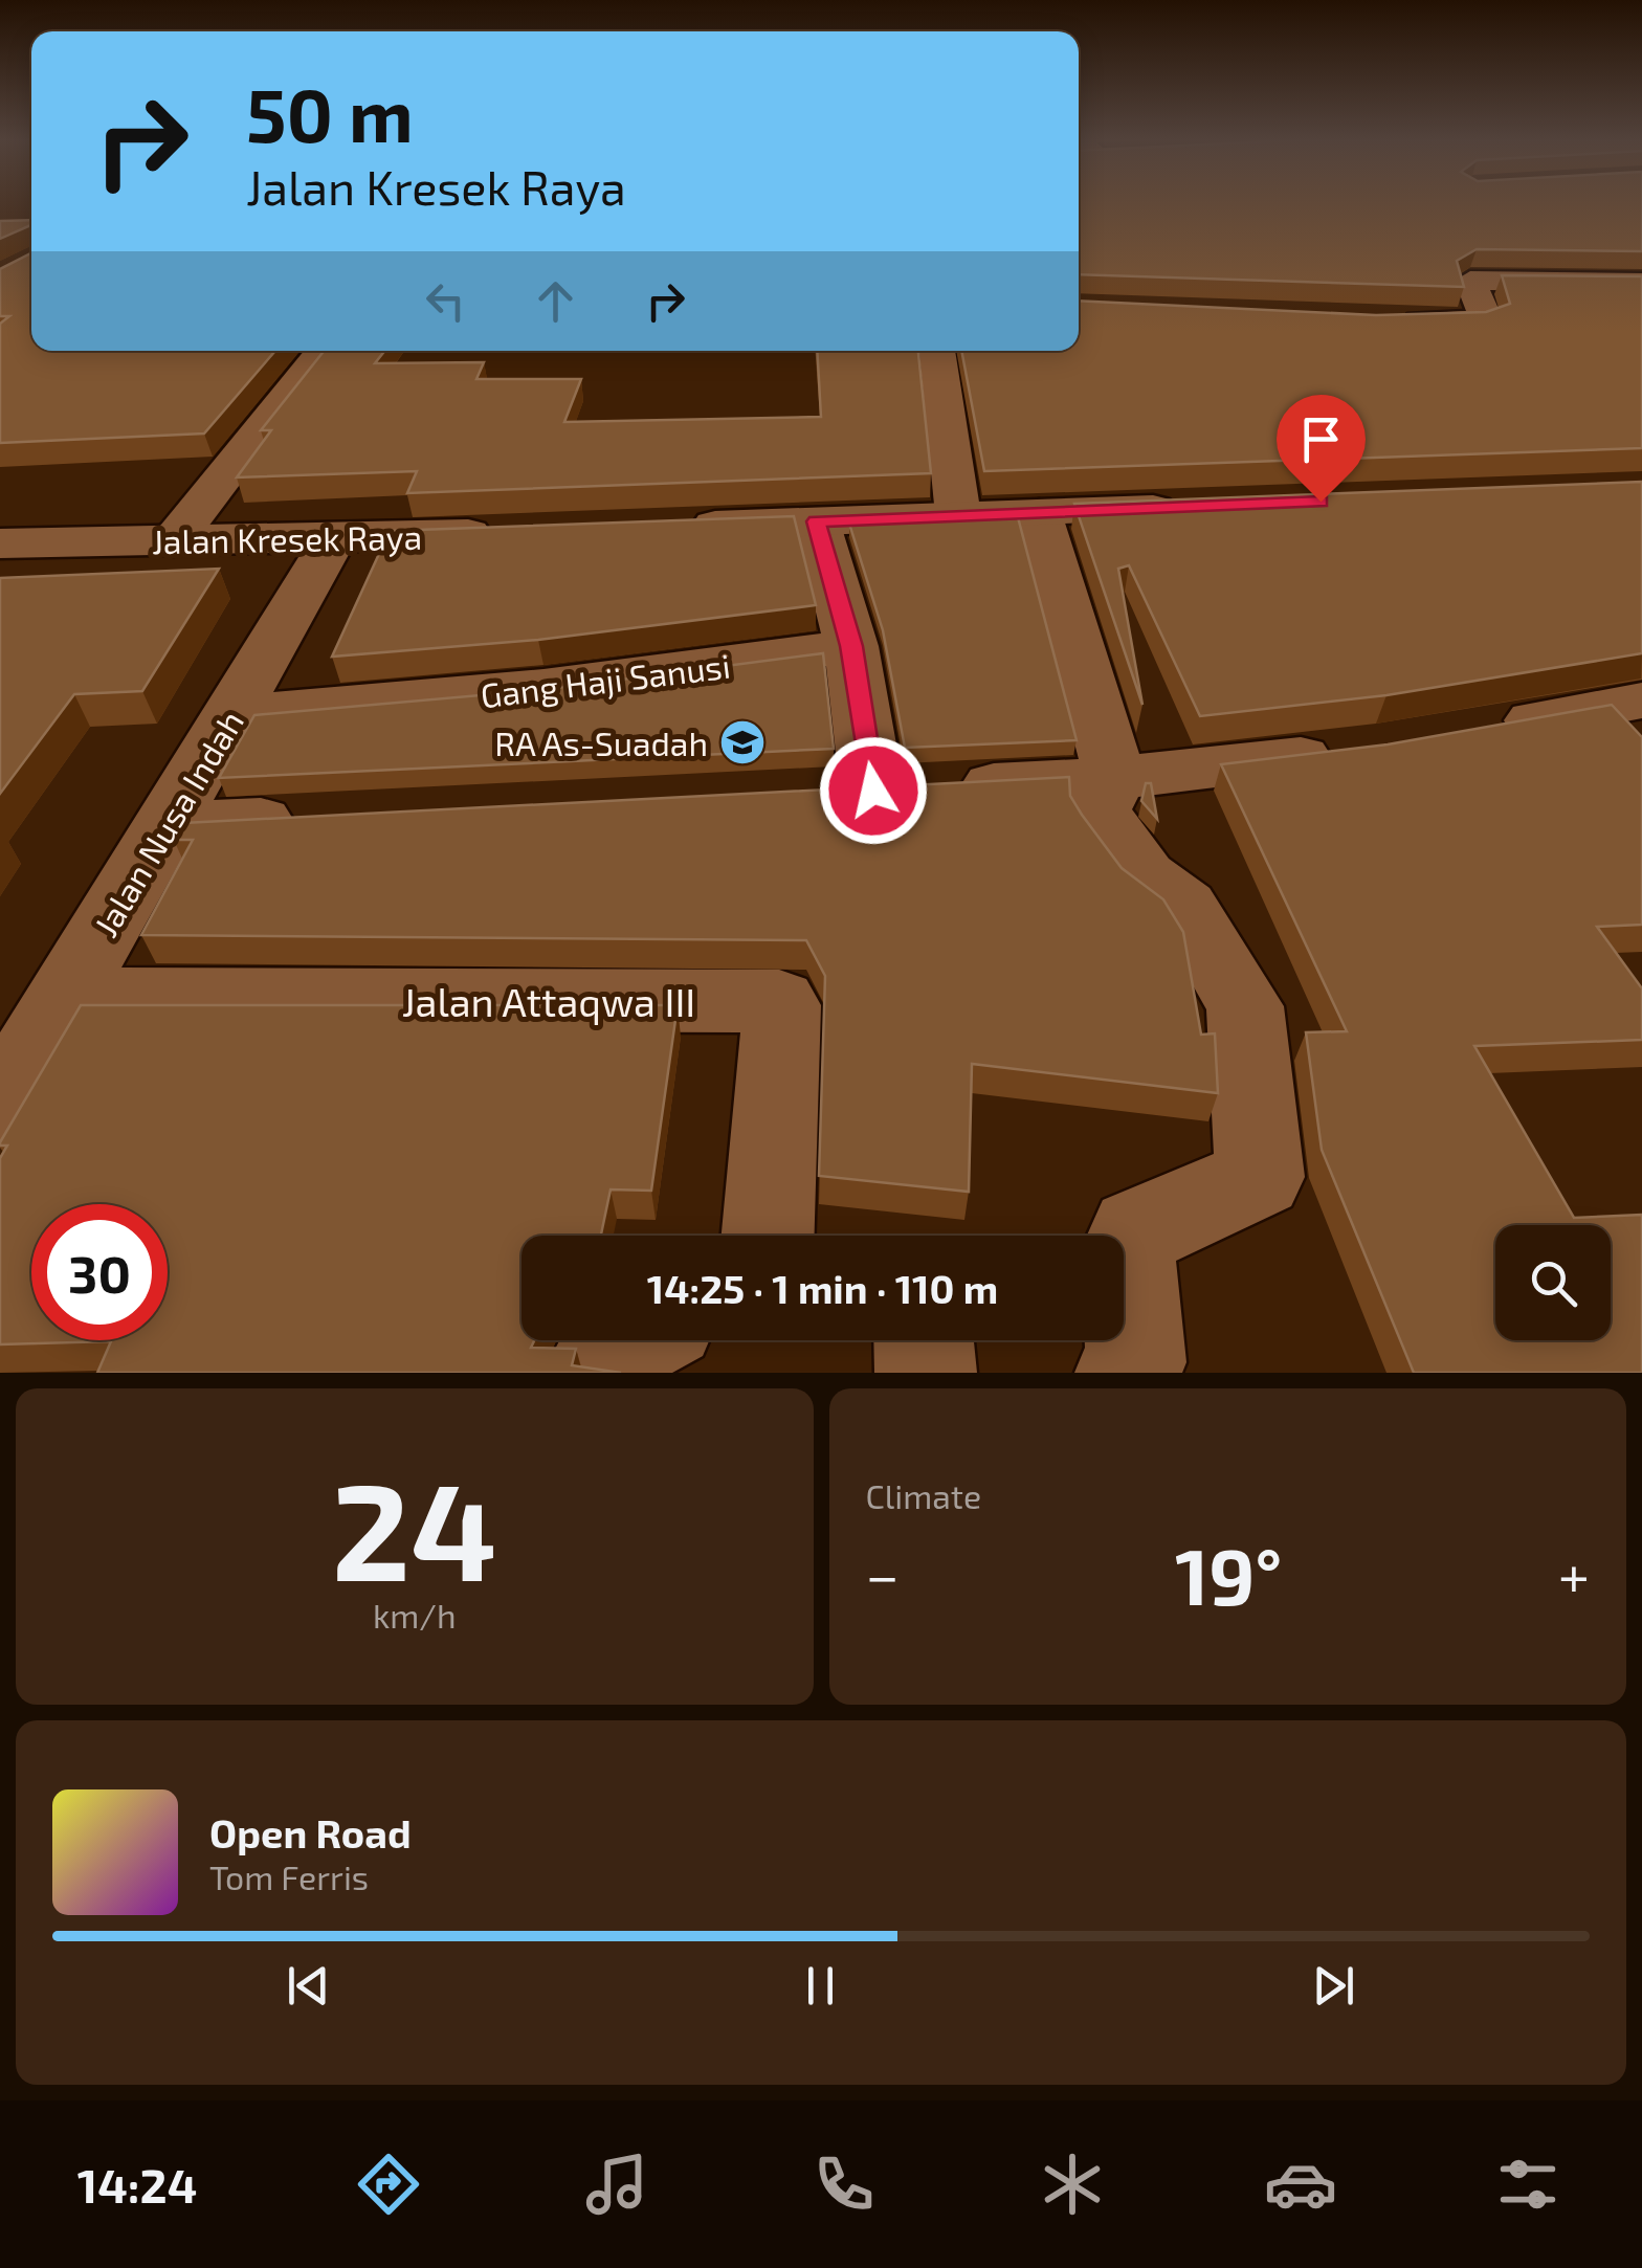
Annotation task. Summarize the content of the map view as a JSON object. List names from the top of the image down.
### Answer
{
  "streets": {
    "street": [
      "Jalan Kresek Raya",
      "Gang Haji Sanusi",
      "Jalan Nusa Indah",
      "Jalan Attaqwa III"
    ]
  },
  "crossings": [
    ["Jalan Kresek Raya", "Jalan Nusa Indah"],
    ["Gang Haji Sanusi", "Jalan Nusa Indah"],
    ["Jalan Nusa Indah", "Jalan Attaqwa III"]
  ],
  "places": {
    "school or university": ["RA As-Suadah"]
  },
  "page": {
    "turn": ["50 m", "Jalan Kresek Raya"],
    "limit": "30",
    "trip": "14:25 · 1 min · 110 m",
    "tile": [
      ["24", "km/h"],
      "Climate"
    ],
    "heat": ["−", "19°", "+"],
    "song": ["Open Road", "Tom Ferris"],
    "tabs": "14:24"
  }
}
